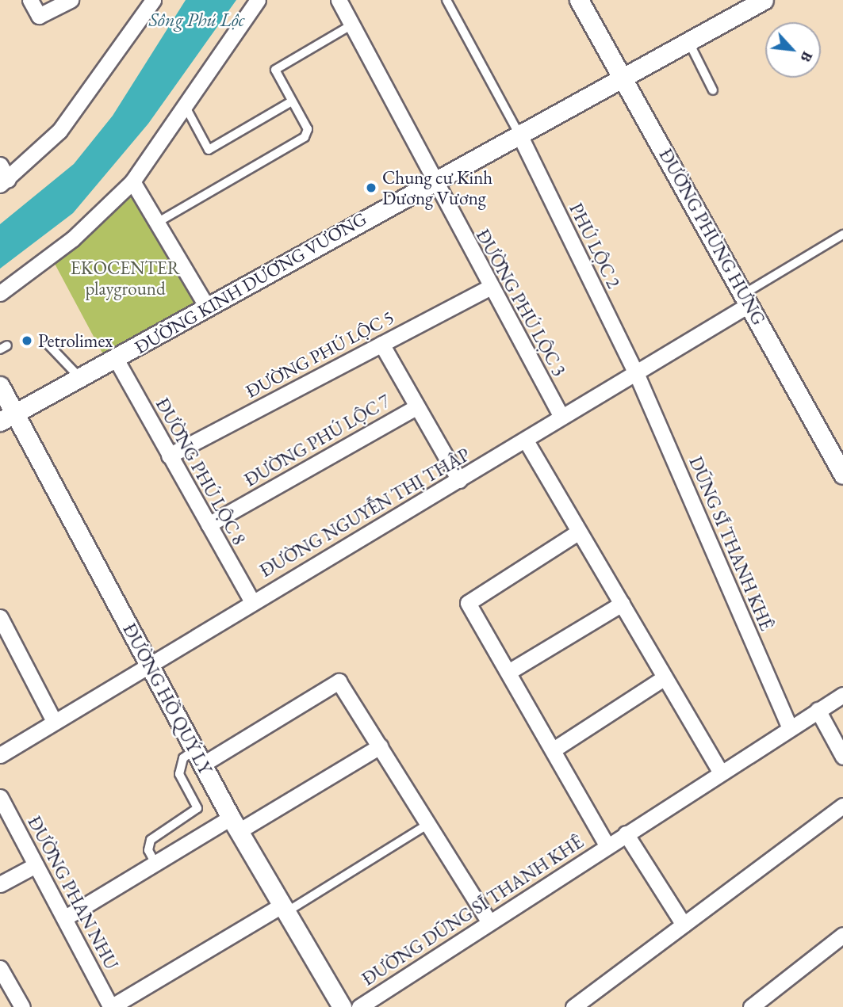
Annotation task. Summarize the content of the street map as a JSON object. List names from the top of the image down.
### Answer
{
  "streets": {
    "street": [
      "ĐƯỜNG PHÙNG HƯNG",
      "PHÚ LỘC 2",
      "ĐƯỜNG KINH DƯƠNG VƯƠNG",
      "ĐƯỜNG PHÚ LỘC 3",
      "ĐƯỜNG PHÚ LỘC 5",
      "ĐƯỜNG PHÚ LỘC 7",
      "ĐƯỜNG PHÚ LỘC 8",
      "ĐƯỜNG NGUYỄN THỊ THẬP",
      "DŨNG SĨ THANH KHÊ",
      "ĐƯỜNG HỒ QUÝ LY",
      "ĐƯỜNG PHAN NHU",
      "ĐƯỜNG DŨNG SĨ THANH KHÊ"
    ]
  },
  "crossings": [
    ["ĐƯỜNG PHÙNG HƯNG", "ĐƯỜNG KINH DƯƠNG VƯƠNG"],
    ["ĐƯỜNG PHÙNG HƯNG", "ĐƯỜNG NGUYỄN THỊ THẬP"],
    ["PHÚ LỘC 2", "ĐƯỜNG KINH DƯƠNG VƯƠNG"],
    ["PHÚ LỘC 2", "ĐƯỜNG NGUYỄN THỊ THẬP"],
    ["PHÚ LỘC 2", "DŨNG SĨ THANH KHÊ"],
    ["ĐƯỜNG KINH DƯƠNG VƯƠNG", "ĐƯỜNG PHÚ LỘC 3"],
    ["ĐƯỜNG KINH DƯƠNG VƯƠNG", "ĐƯỜNG PHÚ LỘC 8"],
    ["ĐƯỜNG KINH DƯƠNG VƯƠNG", "ĐƯỜNG HỒ QUÝ LY"],
    ["ĐƯỜNG PHÚ LỘC 3", "ĐƯỜNG PHÚ LỘC 5"],
    ["ĐƯỜNG PHÚ LỘC 3", "ĐƯỜNG NGUYỄN THỊ THẬP"],
    ["ĐƯỜNG PHÚ LỘC 5", "ĐƯỜNG PHÚ LỘC 8"],
    ["ĐƯỜNG PHÚ LỘC 7", "ĐƯỜNG PHÚ LỘC 8"],
    ["ĐƯỜNG PHÚ LỘC 8", "ĐƯỜNG NGUYỄN THỊ THẬP"],
    ["ĐƯỜNG NGUYỄN THỊ THẬP", "DŨNG SĨ THANH KHÊ"],
    ["ĐƯỜNG NGUYỄN THỊ THẬP", "ĐƯỜNG HỒ QUÝ LY"],
    ["DŨNG SĨ THANH KHÊ", "ĐƯỜNG DŨNG SĨ THANH KHÊ"]
  ],
  "water": ["Sông Phú Lộc"],
  "parks": ["EKOCENTER playground"],
  "places": ["Chung cư Kinh Dương Vương", "Petrolimex"],
  "north": "bottom right"
}
